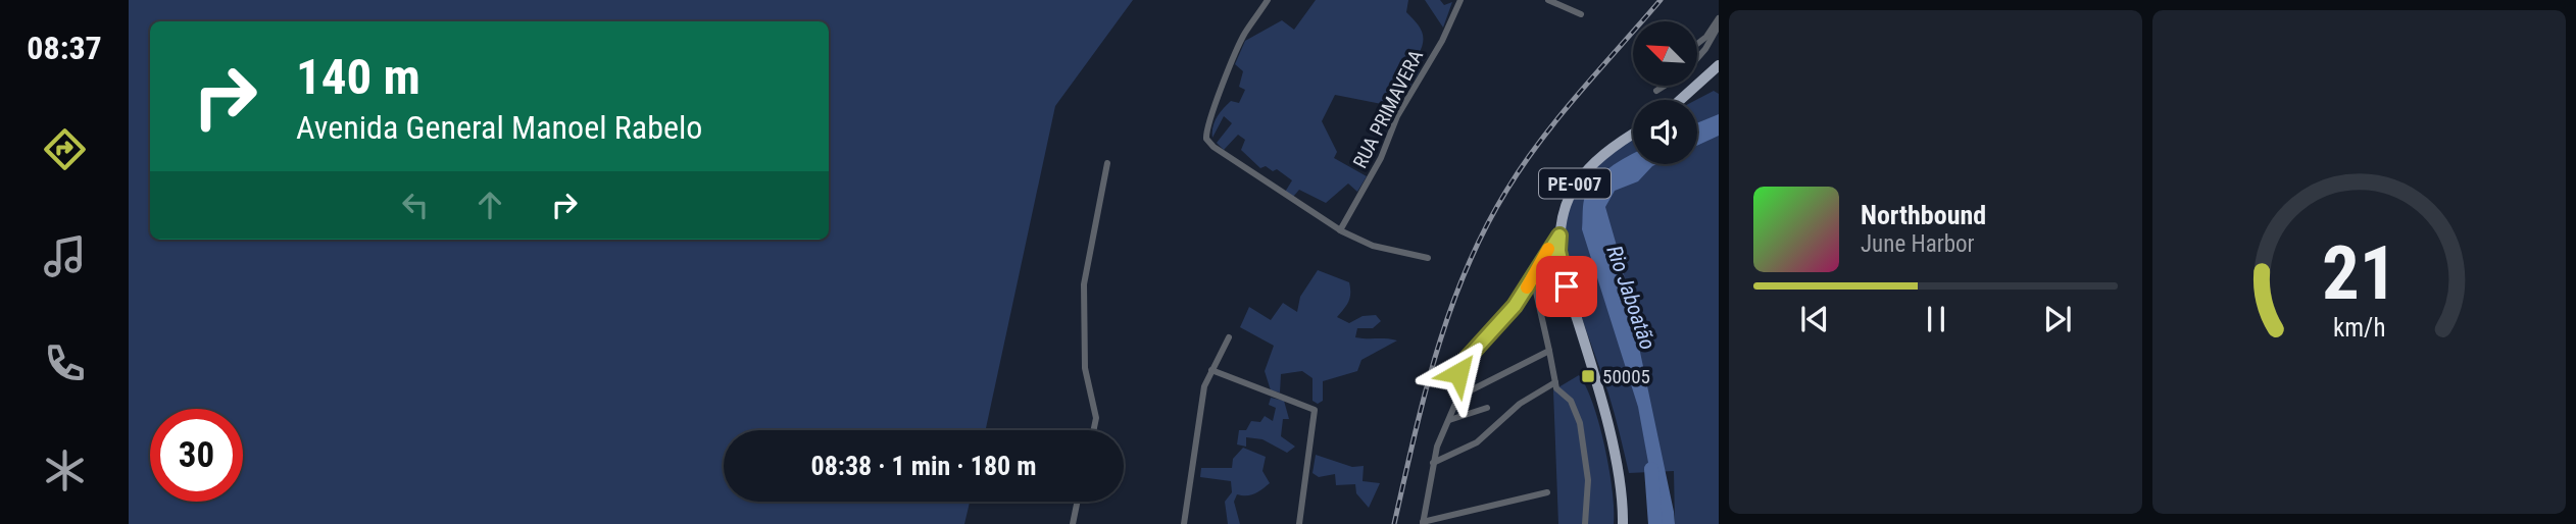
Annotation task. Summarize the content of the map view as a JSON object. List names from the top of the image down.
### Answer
{
  "streets": {
    "main road": ["PE-007"],
    "street": ["RUA PRIMAVERA"]
  },
  "water": ["Rio Jaboatão"],
  "places": {
    "transit": ["50005"]
  },
  "north": "top left",
  "page": {
    "tabs": "08:37",
    "turn": ["140 m", "Avenida General Manoel Rabelo"],
    "song": ["Northbound", "June Harbor"],
    "limit": "30",
    "trip": "08:38 · 1 min · 180 m",
    "gauge": ["21", "km/h"]
  }
}
